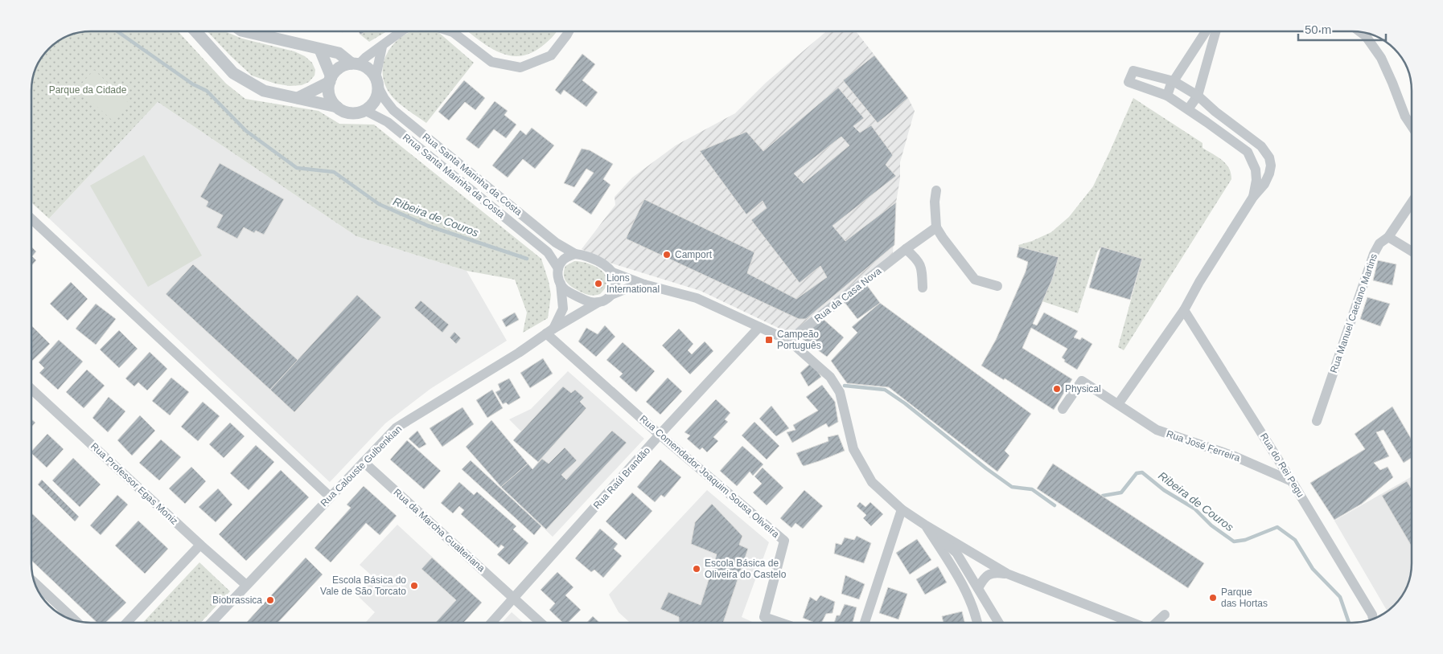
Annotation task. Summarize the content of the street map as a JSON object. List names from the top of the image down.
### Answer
{
  "streets": {
    "street": [
      "Rua Santa Marinha da Costa",
      "Rrua Santa Marinha da Costa",
      "Rua da Casa Nova",
      "Rua Manuel Caetano Martins",
      "Rua José Ferreira",
      "Rua do Rei Pegu",
      "Rua Calouste Gulbenkian",
      "Rua Comendador Joaquim Sousa Oliveira",
      "Rua Raúl Brandão",
      "Rua Professor Egas Moniz",
      "Rua da Marcha Gualteriana"
    ]
  },
  "crossings": [
    ["Rua Santa Marinha da Costa", "Rrua Santa Marinha da Costa"],
    ["Rua Santa Marinha da Costa", "Rua Calouste Gulbenkian"],
    ["Rrua Santa Marinha da Costa", "Rua Calouste Gulbenkian"],
    ["Rua José Ferreira", "Rua do Rei Pegu"],
    ["Rua Calouste Gulbenkian", "Rua Comendador Joaquim Sousa Oliveira"],
    ["Rua Calouste Gulbenkian", "Rua Professor Egas Moniz"],
    ["Rua Calouste Gulbenkian", "Rua da Marcha Gualteriana"],
    ["Rua Comendador Joaquim Sousa Oliveira", "Rua Raúl Brandão"],
    ["Rua Raúl Brandão", "Rua da Marcha Gualteriana"]
  ],
  "water": ["Ribeira de Couros"],
  "parks": ["Parque da Cidade"],
  "places": {
    "other": [
      "Camport",
      "Lions International",
      "Physical",
      "Escola Básica de Oliveira do Castelo",
      "Escola Básica do Vale de São Torcato",
      "Parque das Hortas",
      "Biobrassica"
    ],
    "transit": ["Campeão Português"]
  },
  "scale_bar": "50 m"
}
